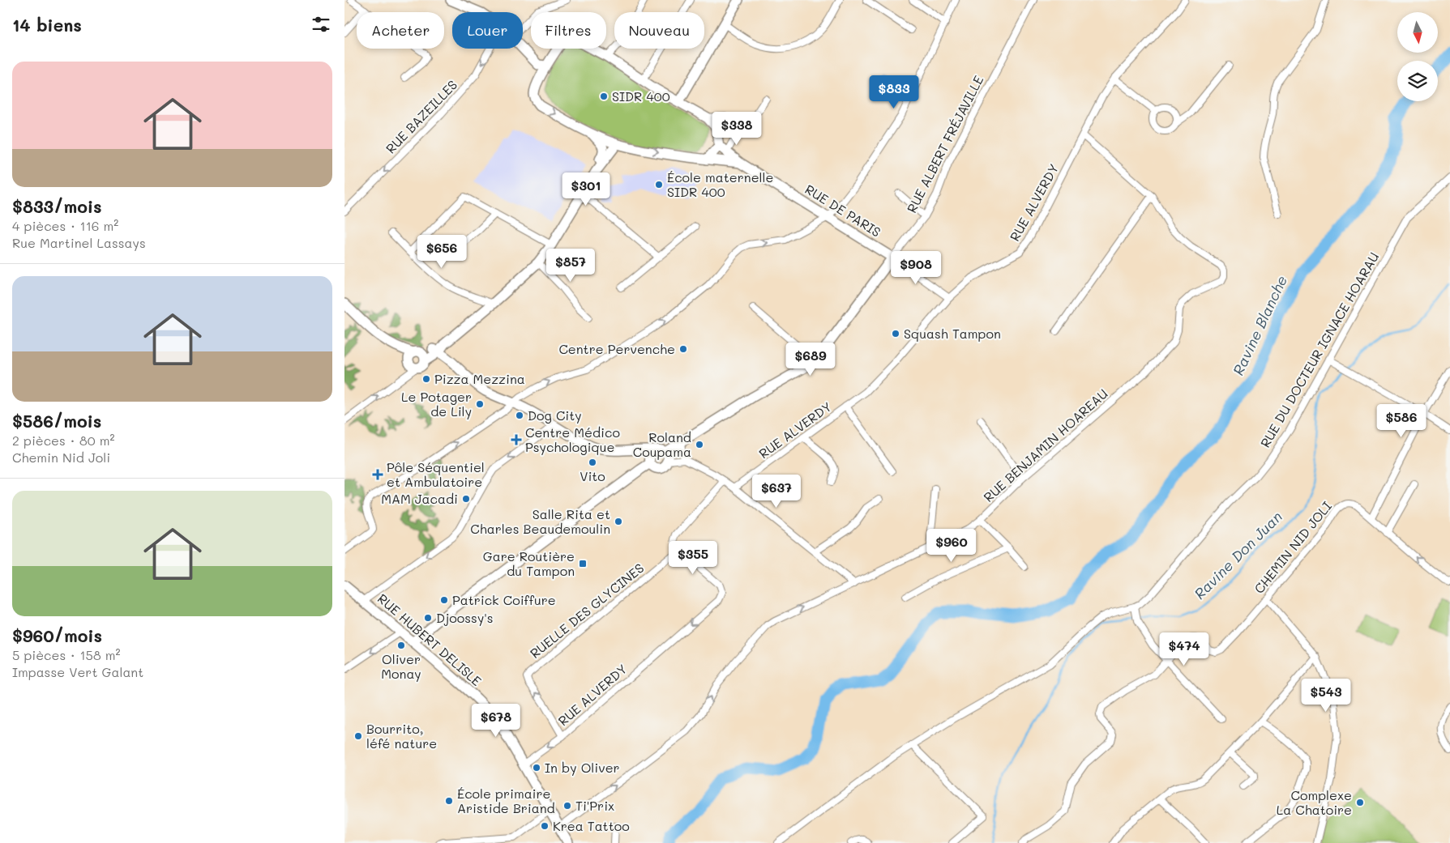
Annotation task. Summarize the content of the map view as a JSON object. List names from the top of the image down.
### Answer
{
  "streets": {
    "street": [
      "RUE BAZEILLES",
      "RUE ALBERT FRÉJAVILLE",
      "RUE ALVERDY",
      "RUE DE PARIS",
      "RUE DU DOCTEUR IGNACE HOARAU",
      "RUE BENJAMIN HOAREAU",
      "CHEMIN NID JOLI",
      "RUELLE DES GLYCINES",
      "RUE HUBERT DELISLE"
    ]
  },
  "crossings": [
    ["RUE ALBERT FRÉJAVILLE", "RUE DE PARIS"],
    ["RUE ALVERDY", "RUE DE PARIS"],
    ["RUE ALVERDY", "RUE BENJAMIN HOAREAU"],
    ["RUE ALVERDY", "RUELLE DES GLYCINES"],
    ["RUE ALVERDY", "RUE HUBERT DELISLE"],
    ["RUE BENJAMIN HOAREAU", "RUE HUBERT DELISLE"]
  ],
  "one_way": ["RUE BAZEILLES", "RUE BENJAMIN HOAREAU", "RUELLE DES GLYCINES"],
  "water": ["Ravine Blanche", "Ravine Don Juan"],
  "places": {
    "other": [
      "SIDR 400",
      "École maternelle SIDR 400",
      "Squash Tampon",
      "Centre Pervenche",
      "Pizza Mezzina",
      "Le Potager de Lily",
      "Dog City",
      "Roland Coupama",
      "Vito",
      "MAM Jacadi",
      "Salle Rita et Charles Beaudemoulin",
      "Patrick Coiffure",
      "Djoossy's",
      "Oliver Monay",
      "Bourrito, léfé nature",
      "In by Oliver",
      "École primaire Aristide Briand",
      "Complexe La Chatoire",
      "Ti'Prix",
      "Krea Tattoo"
    ],
    "health": ["Centre Médico Psychologique", "Pôle Séquentiel et Ambulatoire"],
    "transit": ["Gare Routière du Tampon"]
  },
  "north": "bottom",
  "page": {
    "heading": "14 biens",
    "chip": [
      "Acheter",
      "Louer",
      "Filtres",
      "Nouveau"
    ],
    "list": [
      {
        "name": "$833/mois",
        "note": "4 pièces · 116 m² · Rue Martinel Lassays"
      },
      {
        "name": "$586/mois",
        "note": "2 pièces · 80 m² · Chemin Nid Joli"
      },
      {
        "name": "$960/mois",
        "note": "5 pièces · 158 m² · Impasse Vert Galant"
      }
    ],
    "price": [
      "$833",
      "$338",
      "$301",
      "$656",
      "$857",
      "$908",
      "$689",
      "$586",
      "$637",
      "$960",
      "$355",
      "$474",
      "$543",
      "$678"
    ]
  }
}
